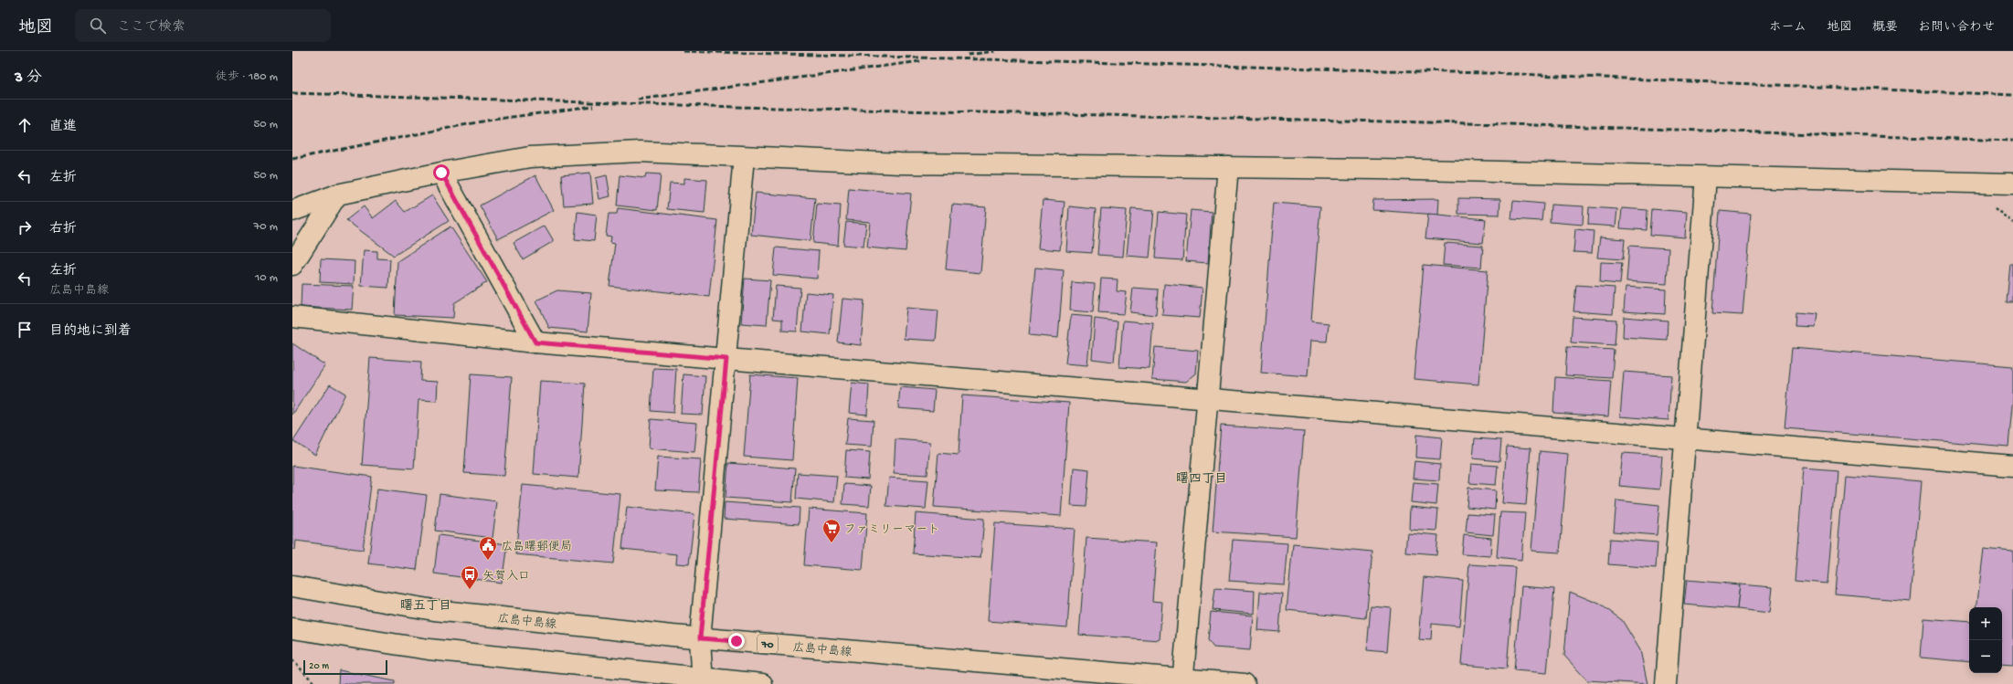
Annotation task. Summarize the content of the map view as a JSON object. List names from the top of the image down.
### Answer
{
  "streets": {
    "street": ["広島中島線", "70"]
  },
  "districts": ["曙四丁目", "曙五丁目"],
  "places": {
    "supermarket": ["ファミリーマート"],
    "public building": ["広島曙郵便局"],
    "bus stop": ["矢賀入口"]
  },
  "scale_bar": "20 m",
  "page": {
    "header": "地図",
    "search": "ここで検索",
    "nav": [
      "ホーム",
      "地図",
      "概要",
      "お問い合わせ"
    ],
    "heading": ["3 分", "徒歩 · 180 m"],
    "list": [
      ["直進", "50 m"],
      ["左折", "50 m"],
      ["右折", "70 m"],
      ["左折", "広島中島線", "10 m"],
      "目的地に到着"
    ],
    "map_buttons": ["+", "−"],
    "scale": "20 m"
  }
}
